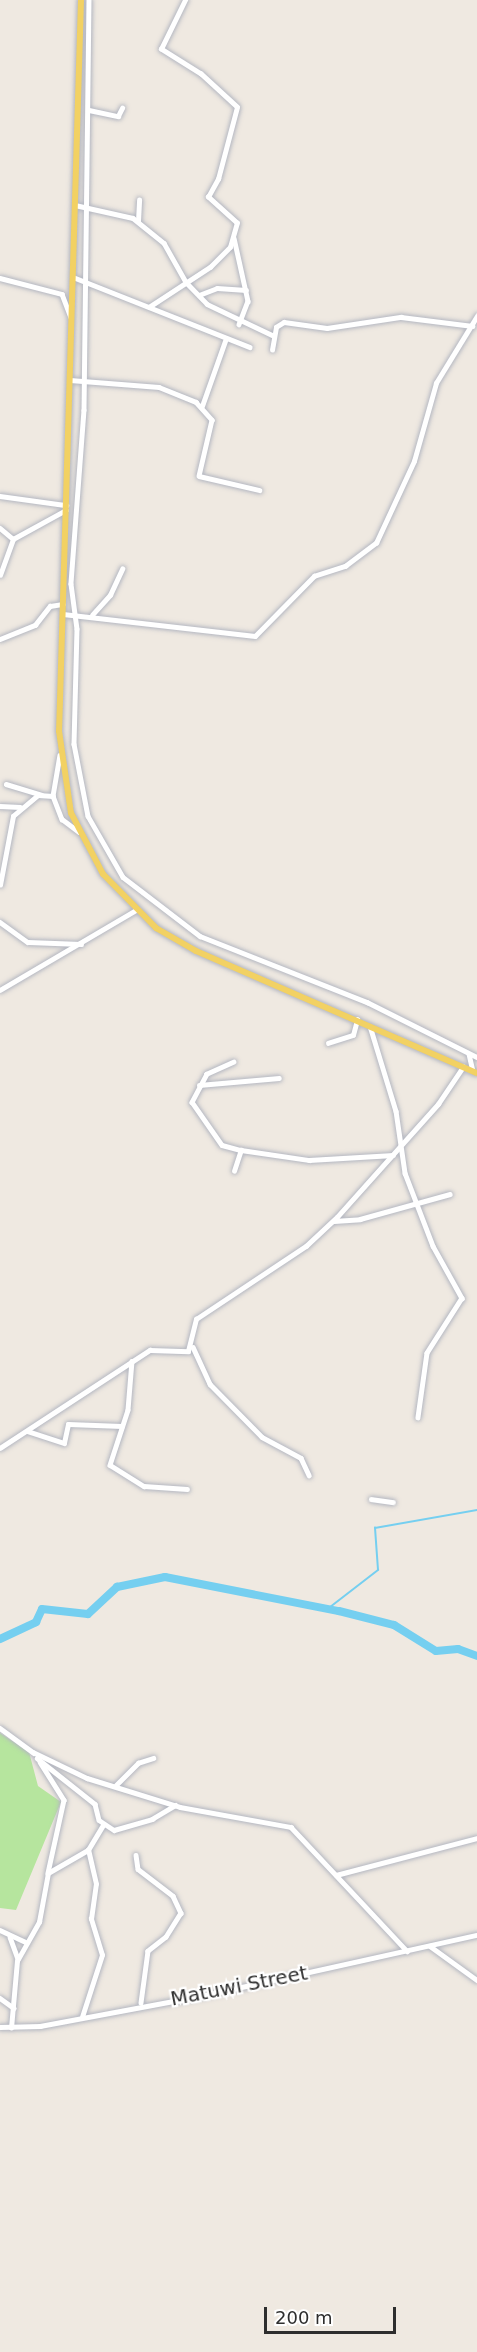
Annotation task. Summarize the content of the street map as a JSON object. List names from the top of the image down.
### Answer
{
  "streets": {
    "street": ["Matuwi Street"]
  },
  "scale_bar": "200 m"
}
